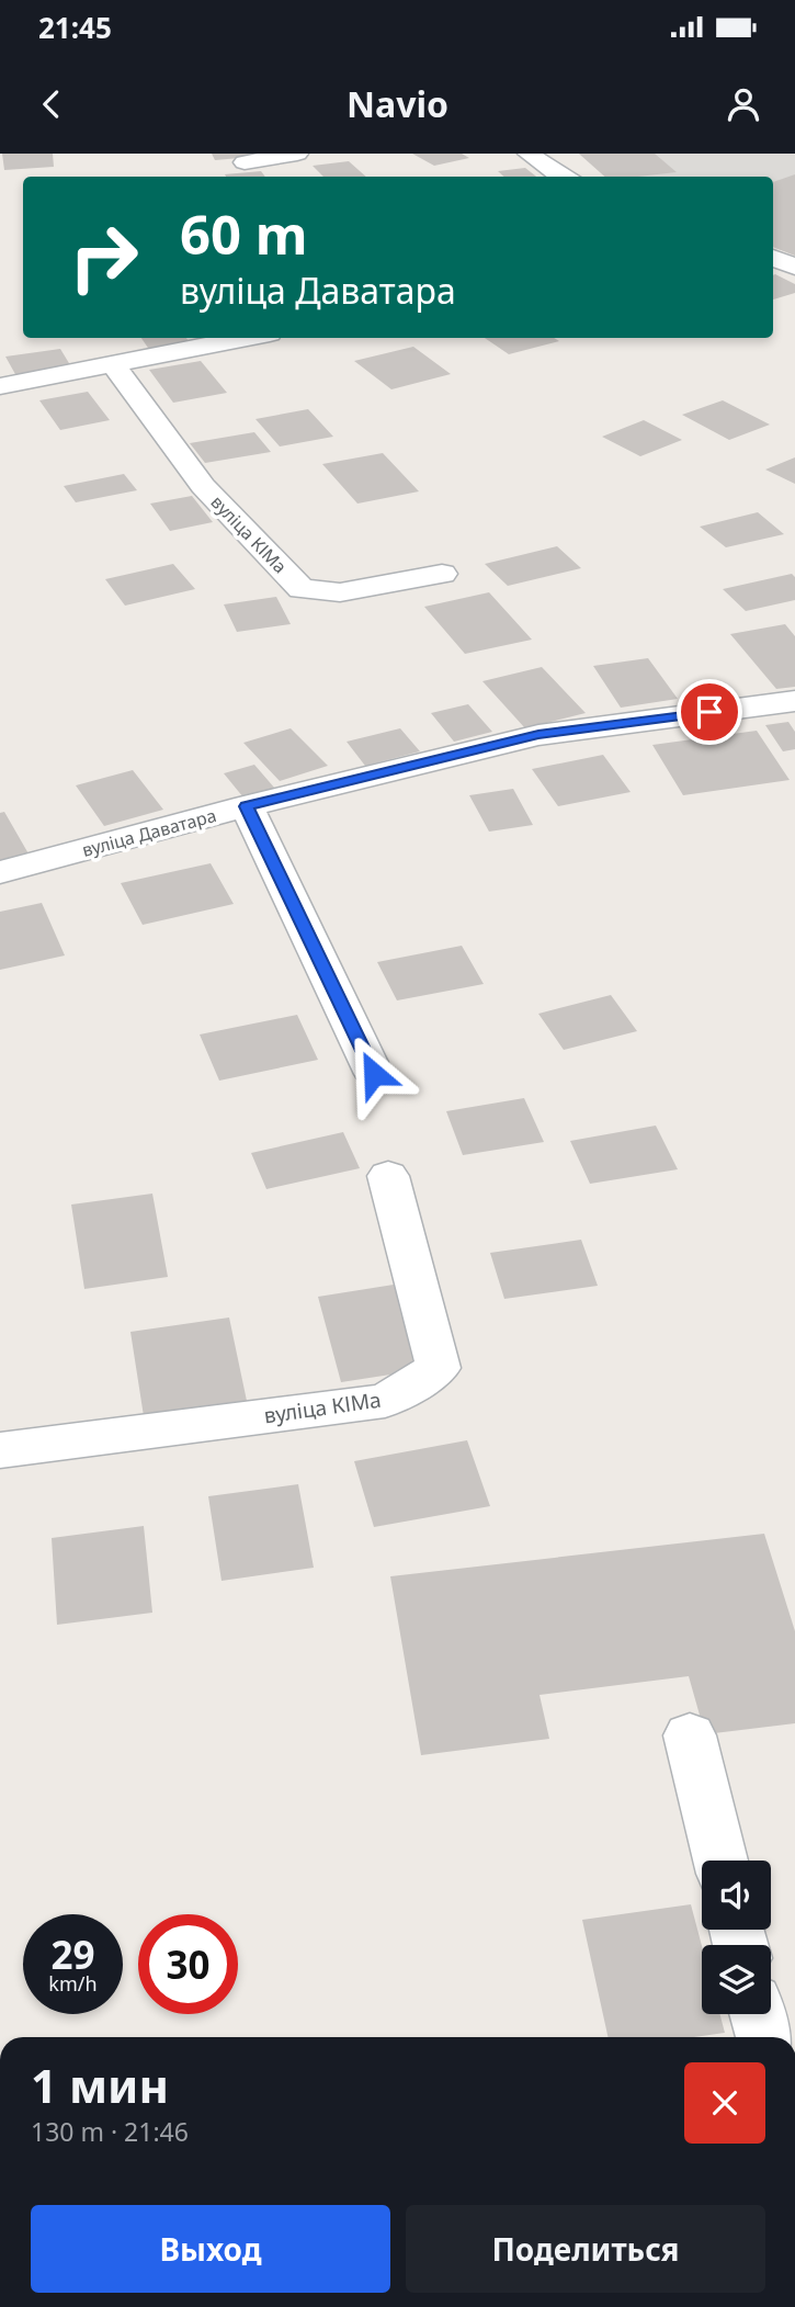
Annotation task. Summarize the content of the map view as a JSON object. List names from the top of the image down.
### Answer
{
  "streets": {
    "street": ["вуліца КІМа", "вуліца Даватара"]
  },
  "page": {
    "status": "21:45",
    "header": "Navio",
    "turn": ["60 m", "вуліца Даватара"],
    "speed": "29 km/h",
    "limit": "30",
    "heading": ["1 мин", "130 m · 21:46"],
    "buttons": ["Выход", "Поделиться"]
  }
}
